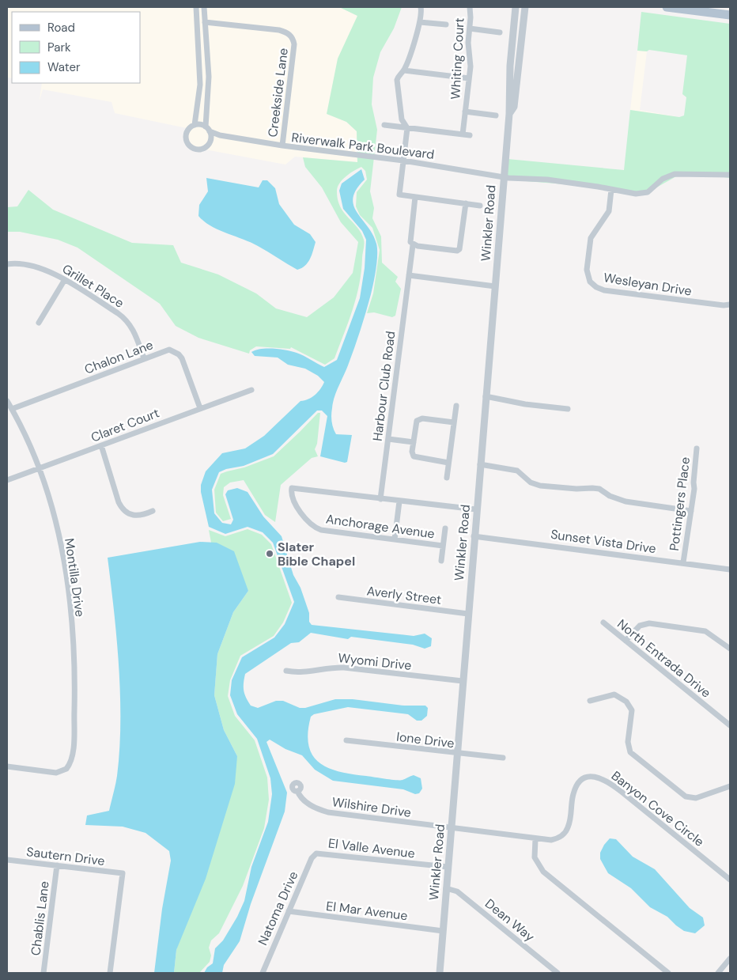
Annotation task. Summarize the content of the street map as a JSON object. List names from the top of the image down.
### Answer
{
  "streets": {
    "street": [
      "Whiting Court",
      "Creekside Lane",
      "Riverwalk Park Boulevard",
      "Winkler Road",
      "Wesleyan Drive",
      "Grillet Place",
      "Chalon Lane",
      "Harbour Club Road",
      "Claret Court",
      "Pottingers Place",
      "Anchorage Avenue",
      "Sunset Vista Drive",
      "Montilla Drive",
      "Averly Street",
      "North Entrada Drive",
      "Wyomi Drive",
      "Ione Drive",
      "Wilshire Drive",
      "Banyon Cove Circle",
      "El Valle Avenue",
      "Sautern Drive",
      "Natoma Drive",
      "El Mar Avenue",
      "Chablis Lane",
      "Dean Way"
    ]
  },
  "crossings": [
    ["Creekside Lane", "Riverwalk Park Boulevard"],
    ["Riverwalk Park Boulevard", "Winkler Road"],
    ["Riverwalk Park Boulevard", "Wesleyan Drive"],
    ["Winkler Road", "Sunset Vista Drive"],
    ["Winkler Road", "Averly Street"],
    ["Winkler Road", "Wyomi Drive"],
    ["Winkler Road", "Ione Drive"],
    ["Winkler Road", "Wilshire Drive"],
    ["Winkler Road", "Banyon Cove Circle"],
    ["Winkler Road", "El Valle Avenue"],
    ["Winkler Road", "El Mar Avenue"],
    ["Winkler Road", "Dean Way"],
    ["Grillet Place", "Chalon Lane"],
    ["Chalon Lane", "Claret Court"],
    ["Chalon Lane", "Montilla Drive"],
    ["Harbour Club Road", "Anchorage Avenue"],
    ["Claret Court", "Montilla Drive"],
    ["Pottingers Place", "Sunset Vista Drive"],
    ["Wilshire Drive", "Banyon Cove Circle"],
    ["El Valle Avenue", "Natoma Drive"],
    ["Sautern Drive", "Chablis Lane"],
    ["Natoma Drive", "El Mar Avenue"]
  ],
  "places": ["Slater Bible Chapel"],
  "legend": ["Road", "Park", "Water"]
}
